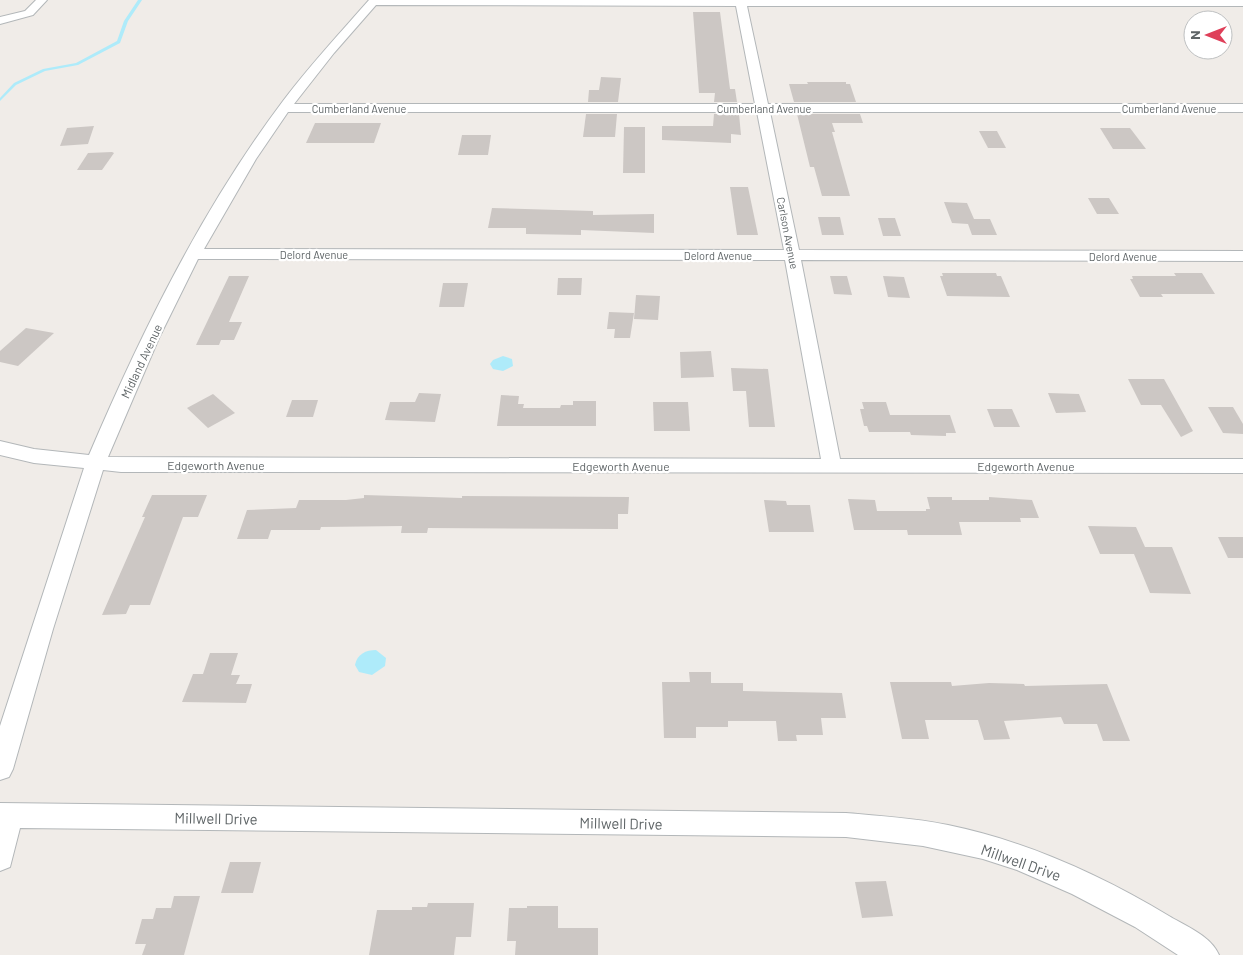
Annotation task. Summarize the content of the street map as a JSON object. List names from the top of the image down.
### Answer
{
  "streets": {
    "street": [
      "Cumberland Avenue",
      "Carlson Avenue",
      "Delord Avenue",
      "Midland Avenue",
      "Edgeworth Avenue",
      "Millwell Drive"
    ]
  },
  "crossings": [
    ["Cumberland Avenue", "Carlson Avenue"],
    ["Cumberland Avenue", "Midland Avenue"],
    ["Carlson Avenue", "Delord Avenue"],
    ["Carlson Avenue", "Edgeworth Avenue"],
    ["Delord Avenue", "Midland Avenue"],
    ["Midland Avenue", "Edgeworth Avenue"]
  ],
  "north": "left"
}
